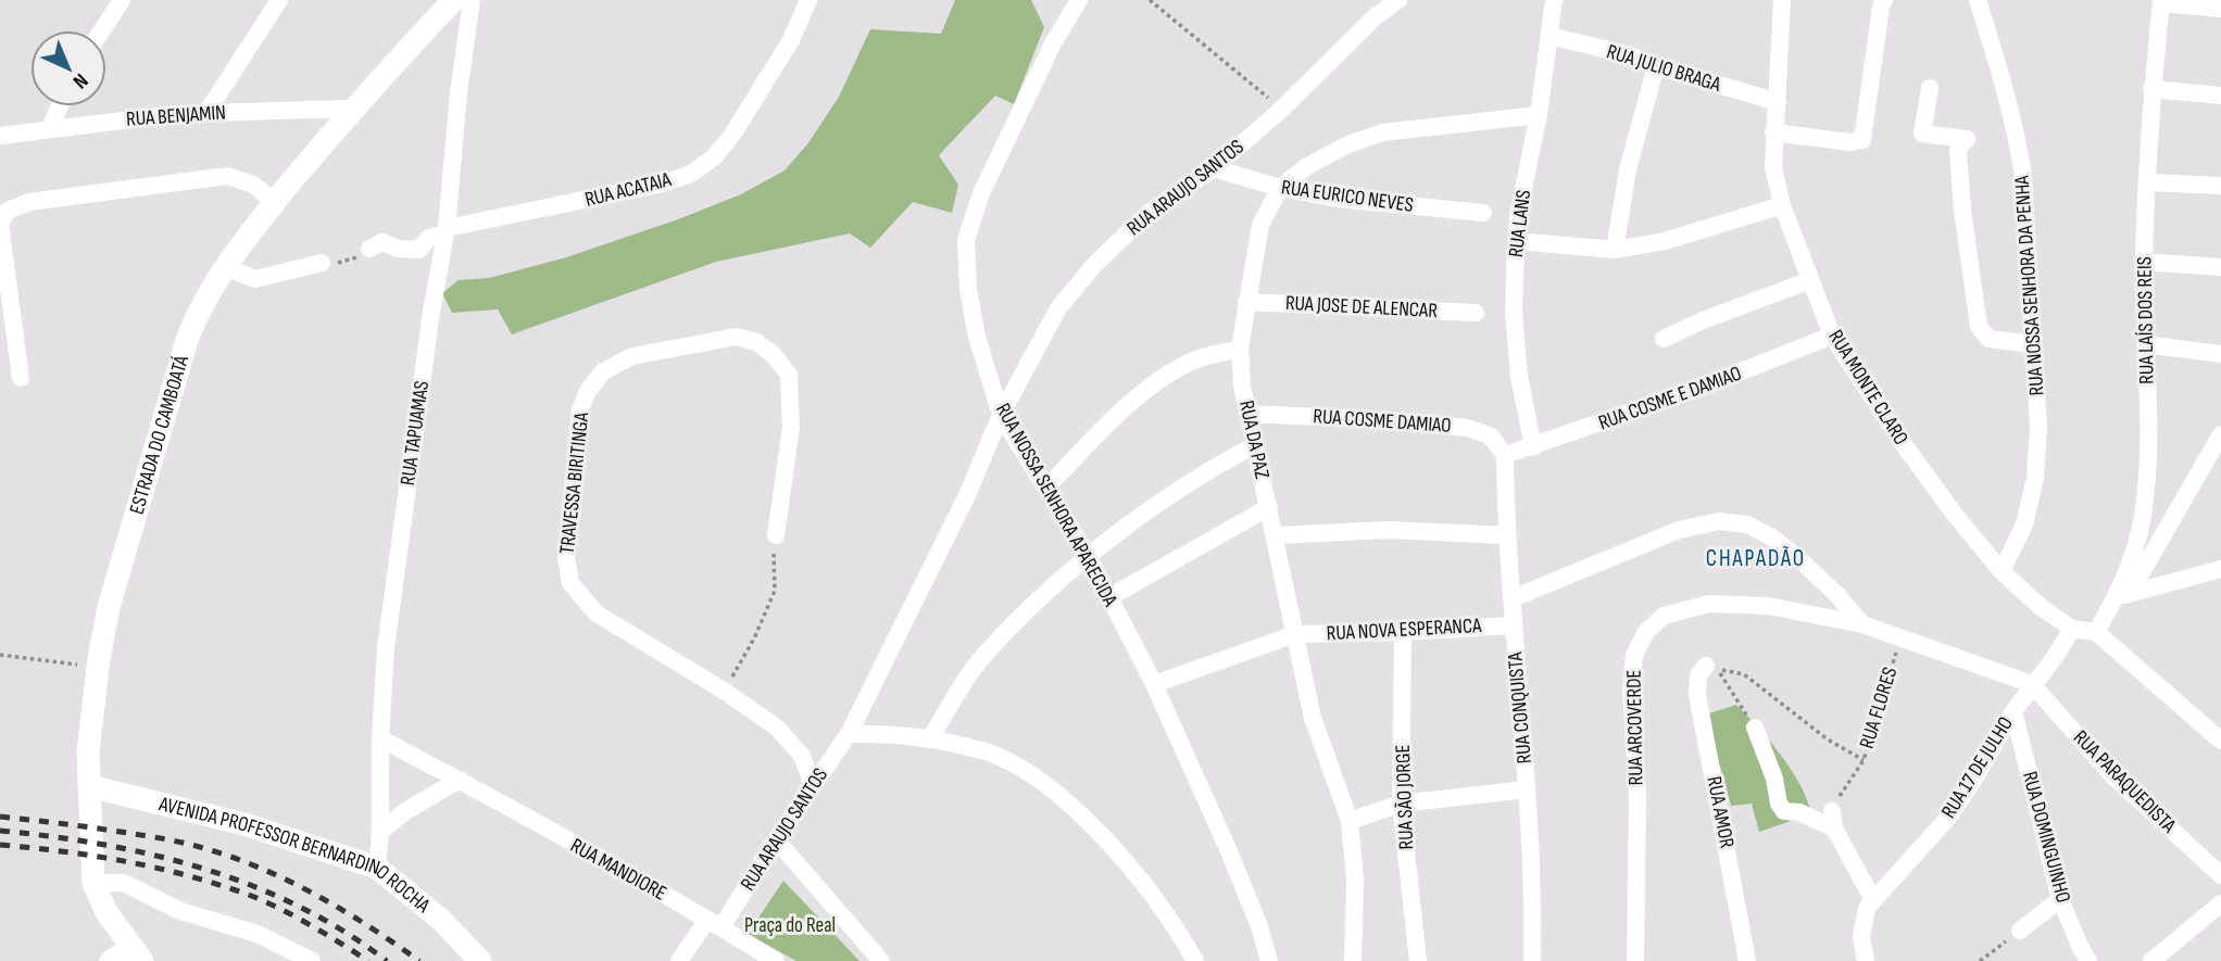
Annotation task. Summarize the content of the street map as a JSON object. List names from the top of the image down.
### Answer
{
  "streets": {
    "main road": ["ESTRADA DO CAMBOATÁ", "AVENIDA PROFESSOR BERNARDINO ROCHA"],
    "street": [
      "RUA JULIO BRAGA",
      "RUA BENJAMIN",
      "RUA ARAUJO SANTOS",
      "RUA ACATAIA",
      "RUA EURICO NEVES",
      "RUA LANS",
      "RUA NOSSA SENHORA DA PENHA",
      "RUA JOSE DE ALENCAR",
      "RUA LAÍS DOS REIS",
      "RUA MONTE CLARO",
      "RUA COSME E DAMIAO",
      "RUA COSME DAMIAO",
      "RUA TAPUAMAS",
      "RUA DA PAZ",
      "TRAVESSA BIRITINGA",
      "RUA NOSSA SENHORA APARECIDA",
      "RUA NOVA ESPERANCA",
      "RUA CONQUISTA",
      "RUA ARCOVERDE",
      "RUA 17 DE JULHO",
      "RUA PARAQUEDISTA",
      "RUA SÃO JORGE",
      "RUA AMOR",
      "RUA DOMINGUINHO",
      "RUA MANDIORE"
    ],
    "path": ["RUA FLORES"]
  },
  "crossings": [
    ["RUA JULIO BRAGA", "RUA LANS"],
    ["RUA JULIO BRAGA", "RUA MONTE CLARO"],
    ["RUA BENJAMIN", "ESTRADA DO CAMBOATÁ"],
    ["RUA ARAUJO SANTOS", "RUA EURICO NEVES"],
    ["RUA ARAUJO SANTOS", "TRAVESSA BIRITINGA"],
    ["RUA ARAUJO SANTOS", "RUA NOSSA SENHORA APARECIDA"],
    ["RUA ARAUJO SANTOS", "RUA MANDIORE"],
    ["RUA ACATAIA", "RUA TAPUAMAS"],
    ["RUA EURICO NEVES", "RUA DA PAZ"],
    ["RUA LANS", "RUA COSME E DAMIAO"],
    ["RUA LANS", "RUA DA PAZ"],
    ["RUA NOSSA SENHORA DA PENHA", "RUA MONTE CLARO"],
    ["RUA JOSE DE ALENCAR", "RUA DA PAZ"],
    ["RUA MONTE CLARO", "RUA COSME E DAMIAO"],
    ["RUA MONTE CLARO", "RUA 17 DE JULHO"],
    ["RUA COSME E DAMIAO", "RUA COSME DAMIAO"],
    ["RUA COSME E DAMIAO", "RUA CONQUISTA"],
    ["RUA COSME DAMIAO", "RUA DA PAZ"],
    ["RUA COSME DAMIAO", "RUA CONQUISTA"],
    ["RUA TAPUAMAS", "AVENIDA PROFESSOR BERNARDINO ROCHA"],
    ["RUA TAPUAMAS", "RUA MANDIORE"],
    ["ESTRADA DO CAMBOATÁ", "AVENIDA PROFESSOR BERNARDINO ROCHA"],
    ["RUA DA PAZ", "RUA NOVA ESPERANCA"],
    ["RUA NOSSA SENHORA APARECIDA", "RUA NOVA ESPERANCA"],
    ["RUA NOVA ESPERANCA", "RUA CONQUISTA"],
    ["RUA NOVA ESPERANCA", "RUA SÃO JORGE"],
    ["RUA FLORES", "RUA ARCOVERDE"],
    ["RUA ARCOVERDE", "RUA 17 DE JULHO"],
    ["RUA ARCOVERDE", "RUA PARAQUEDISTA"],
    ["RUA 17 DE JULHO", "RUA PARAQUEDISTA"],
    ["RUA 17 DE JULHO", "RUA DOMINGUINHO"]
  ],
  "districts": ["CHAPADÃO"],
  "parks": ["Praça do Real"],
  "north": "bottom right"
}
